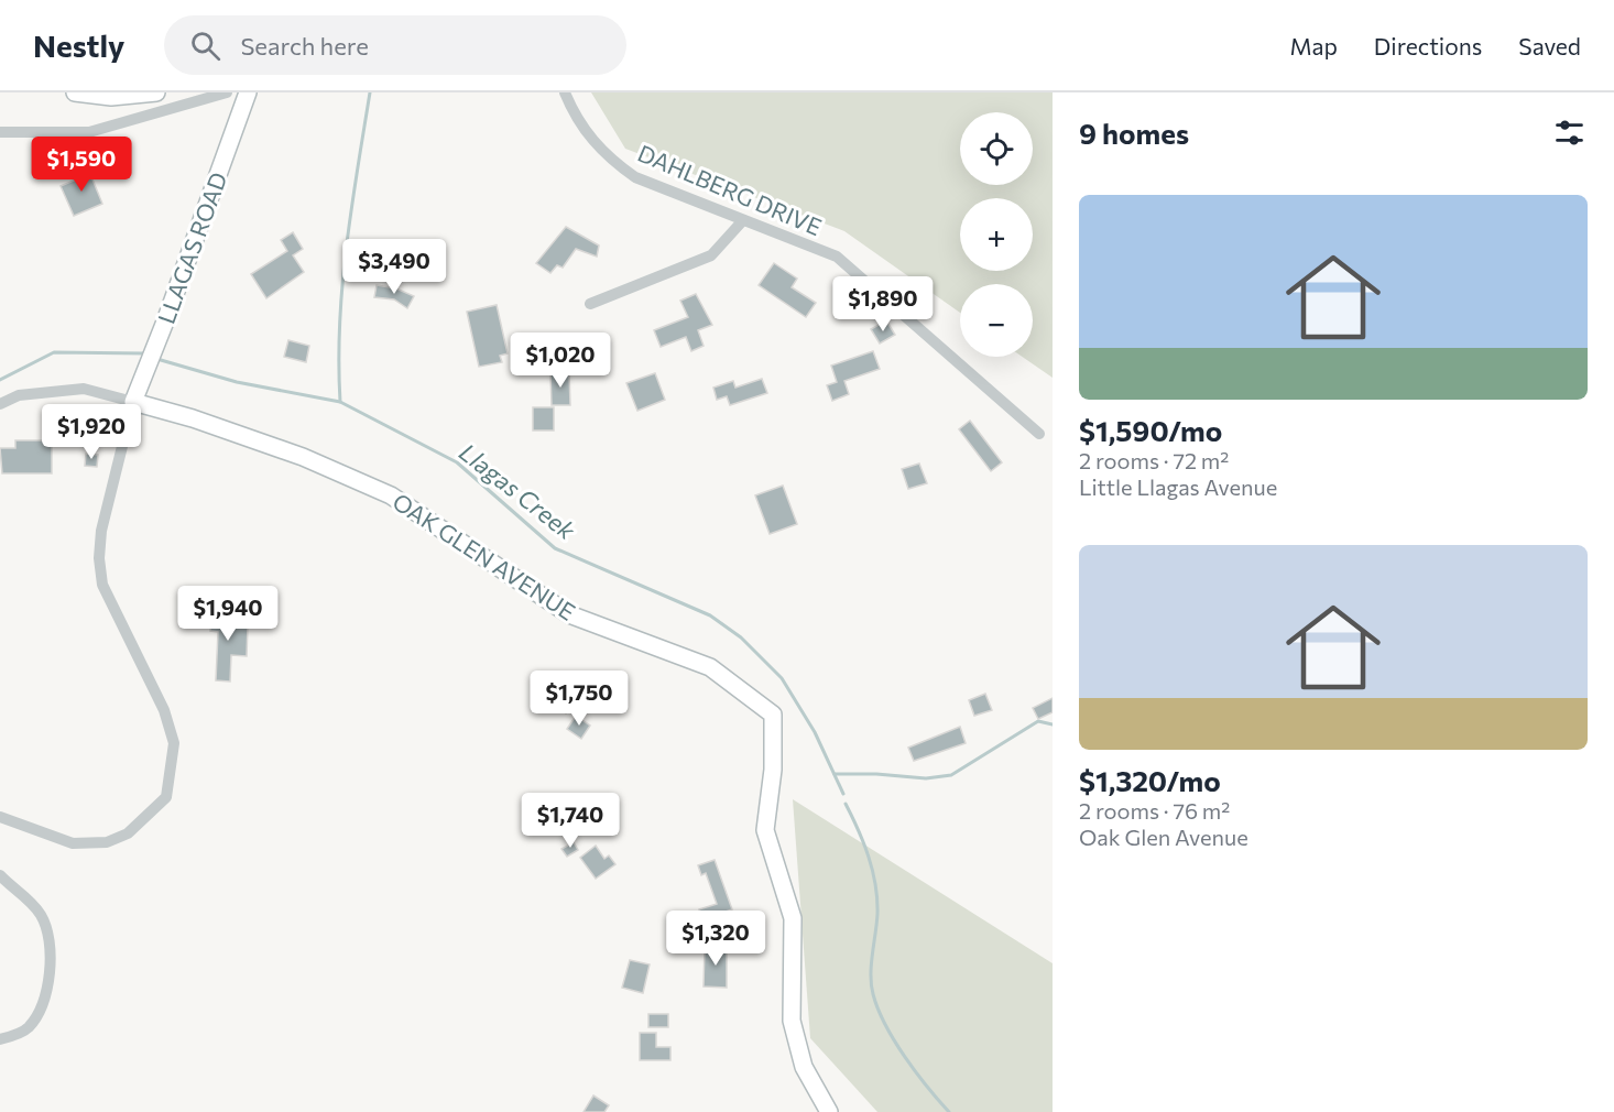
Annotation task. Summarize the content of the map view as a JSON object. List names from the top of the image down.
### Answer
{
  "streets": {
    "street": ["DAHLBERG DRIVE", "LLAGAS ROAD", "OAK GLEN AVENUE"]
  },
  "crossings": [
    ["LLAGAS ROAD", "OAK GLEN AVENUE"]
  ],
  "water": ["Llagas Creek"],
  "page": {
    "header": "Nestly",
    "search": "Search here",
    "nav": ["Map", "Directions", "Saved"],
    "heading": "9 homes",
    "map_buttons": ["+", "−"],
    "price": [
      "$1,590",
      "$3,490",
      "$1,890",
      "$1,020",
      "$1,920",
      "$1,940",
      "$1,750",
      "$1,740",
      "$1,320"
    ],
    "list": [
      {
        "name": "$1,590/mo",
        "note": "2 rooms · 72 m² · Little Llagas Avenue"
      },
      {
        "name": "$1,320/mo",
        "note": "2 rooms · 76 m² · Oak Glen Avenue"
      }
    ]
  }
}
